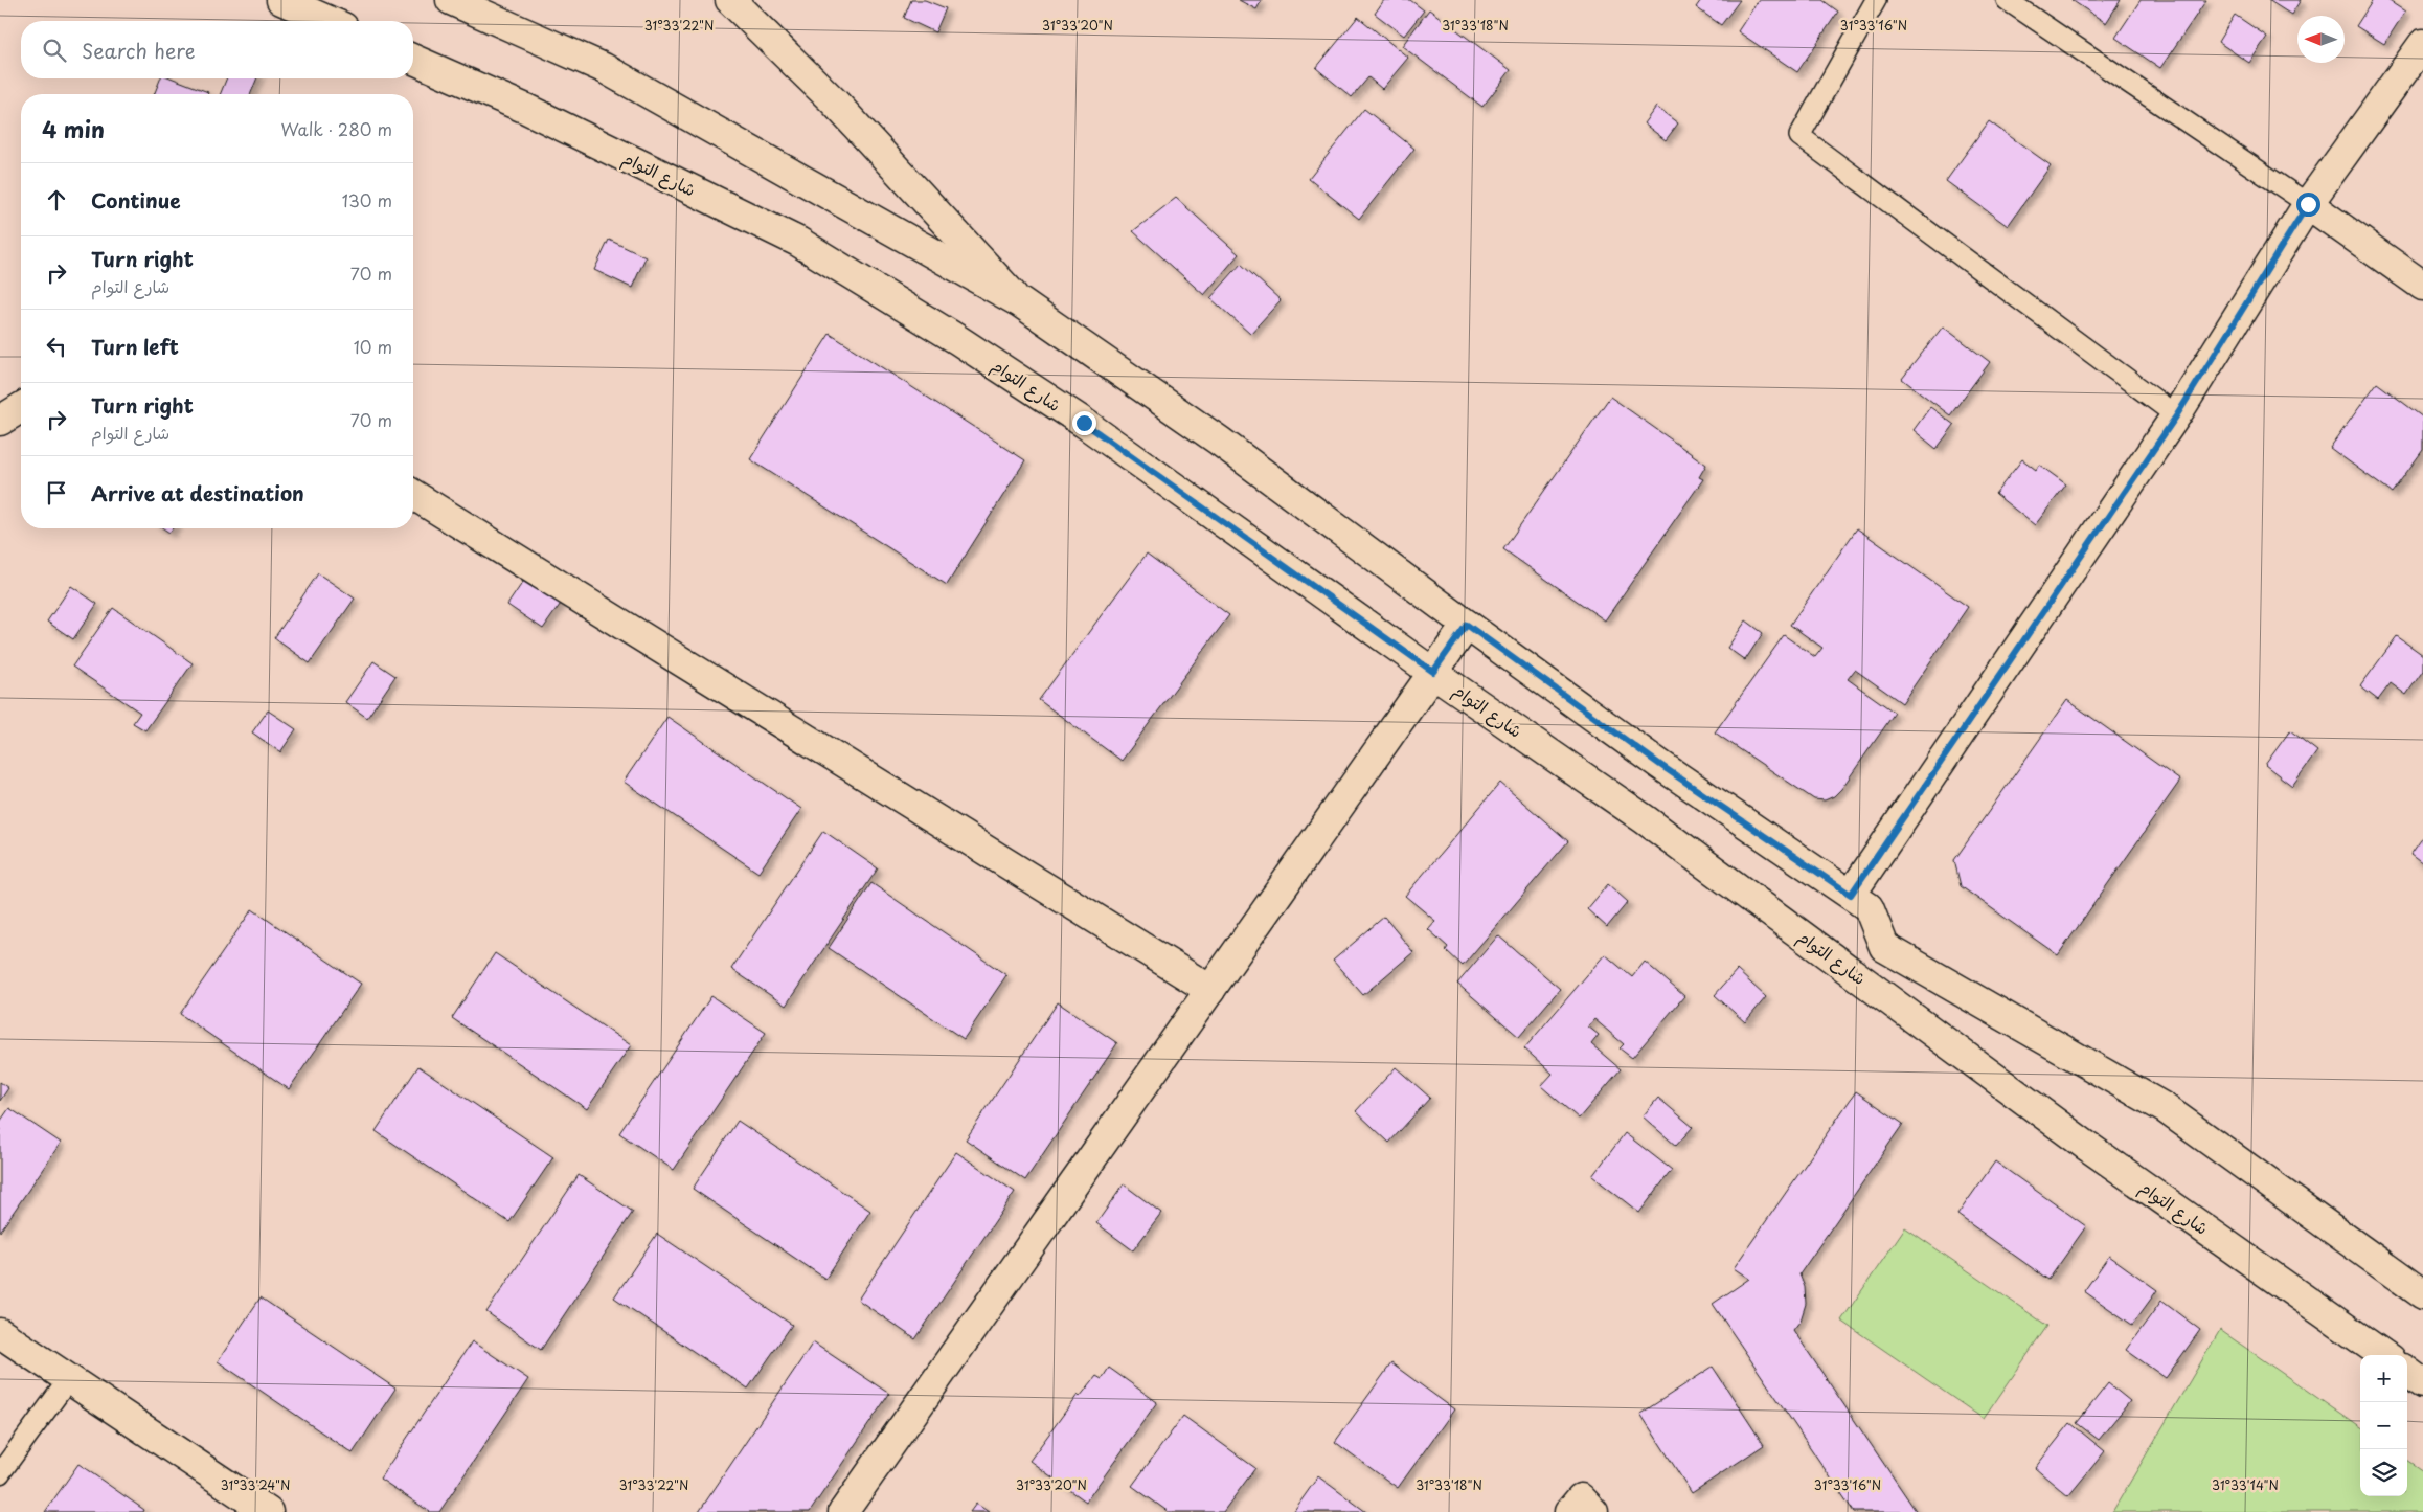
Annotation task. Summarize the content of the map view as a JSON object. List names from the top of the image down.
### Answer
{
  "streets": {
    "main road": ["شارع التوام"]
  },
  "north": "left",
  "page": {
    "search": "Search here",
    "heading": ["4 min", "Walk · 280 m"],
    "list": [
      ["Continue", "130 m"],
      ["Turn right", "شارع التوام", "70 m"],
      ["Turn left", "10 m"],
      ["Turn right", "شارع التوام", "70 m"],
      "Arrive at destination"
    ],
    "map_buttons": ["+", "−"]
  },
  "coordinates": [
    "31°33'22\"N",
    "31°33'20\"N",
    "31°33'18\"N",
    "31°33'16\"N",
    "31°33'24\"N",
    "31°33'14\"N"
  ]
}
